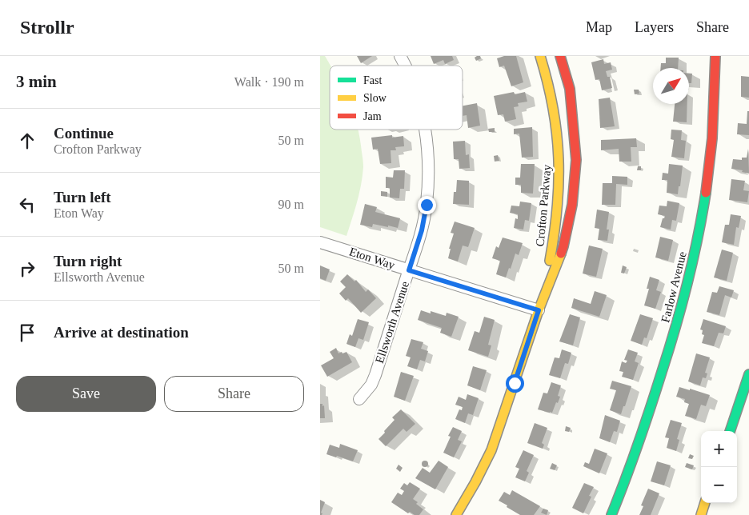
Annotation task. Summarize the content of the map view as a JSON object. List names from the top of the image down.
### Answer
{
  "streets": {
    "street": [
      "Crofton Parkway",
      "Eton Way",
      "Farlow Avenue",
      "Ellsworth Avenue"
    ]
  },
  "crossings": [
    ["Crofton Parkway", "Eton Way"],
    ["Eton Way", "Ellsworth Avenue"]
  ],
  "legend": ["Fast", "Slow", "Jam"],
  "north": "top right",
  "page": {
    "header": "Strollr",
    "nav": ["Map", "Layers", "Share"],
    "heading": ["3 min", "Walk · 190 m"],
    "list": [
      ["Continue", "Crofton Parkway", "50 m"],
      ["Turn left", "Eton Way", "90 m"],
      ["Turn right", "Ellsworth Avenue", "50 m"],
      "Arrive at destination"
    ],
    "buttons": ["Save", "Share"],
    "map_buttons": ["+", "−"]
  }
}
